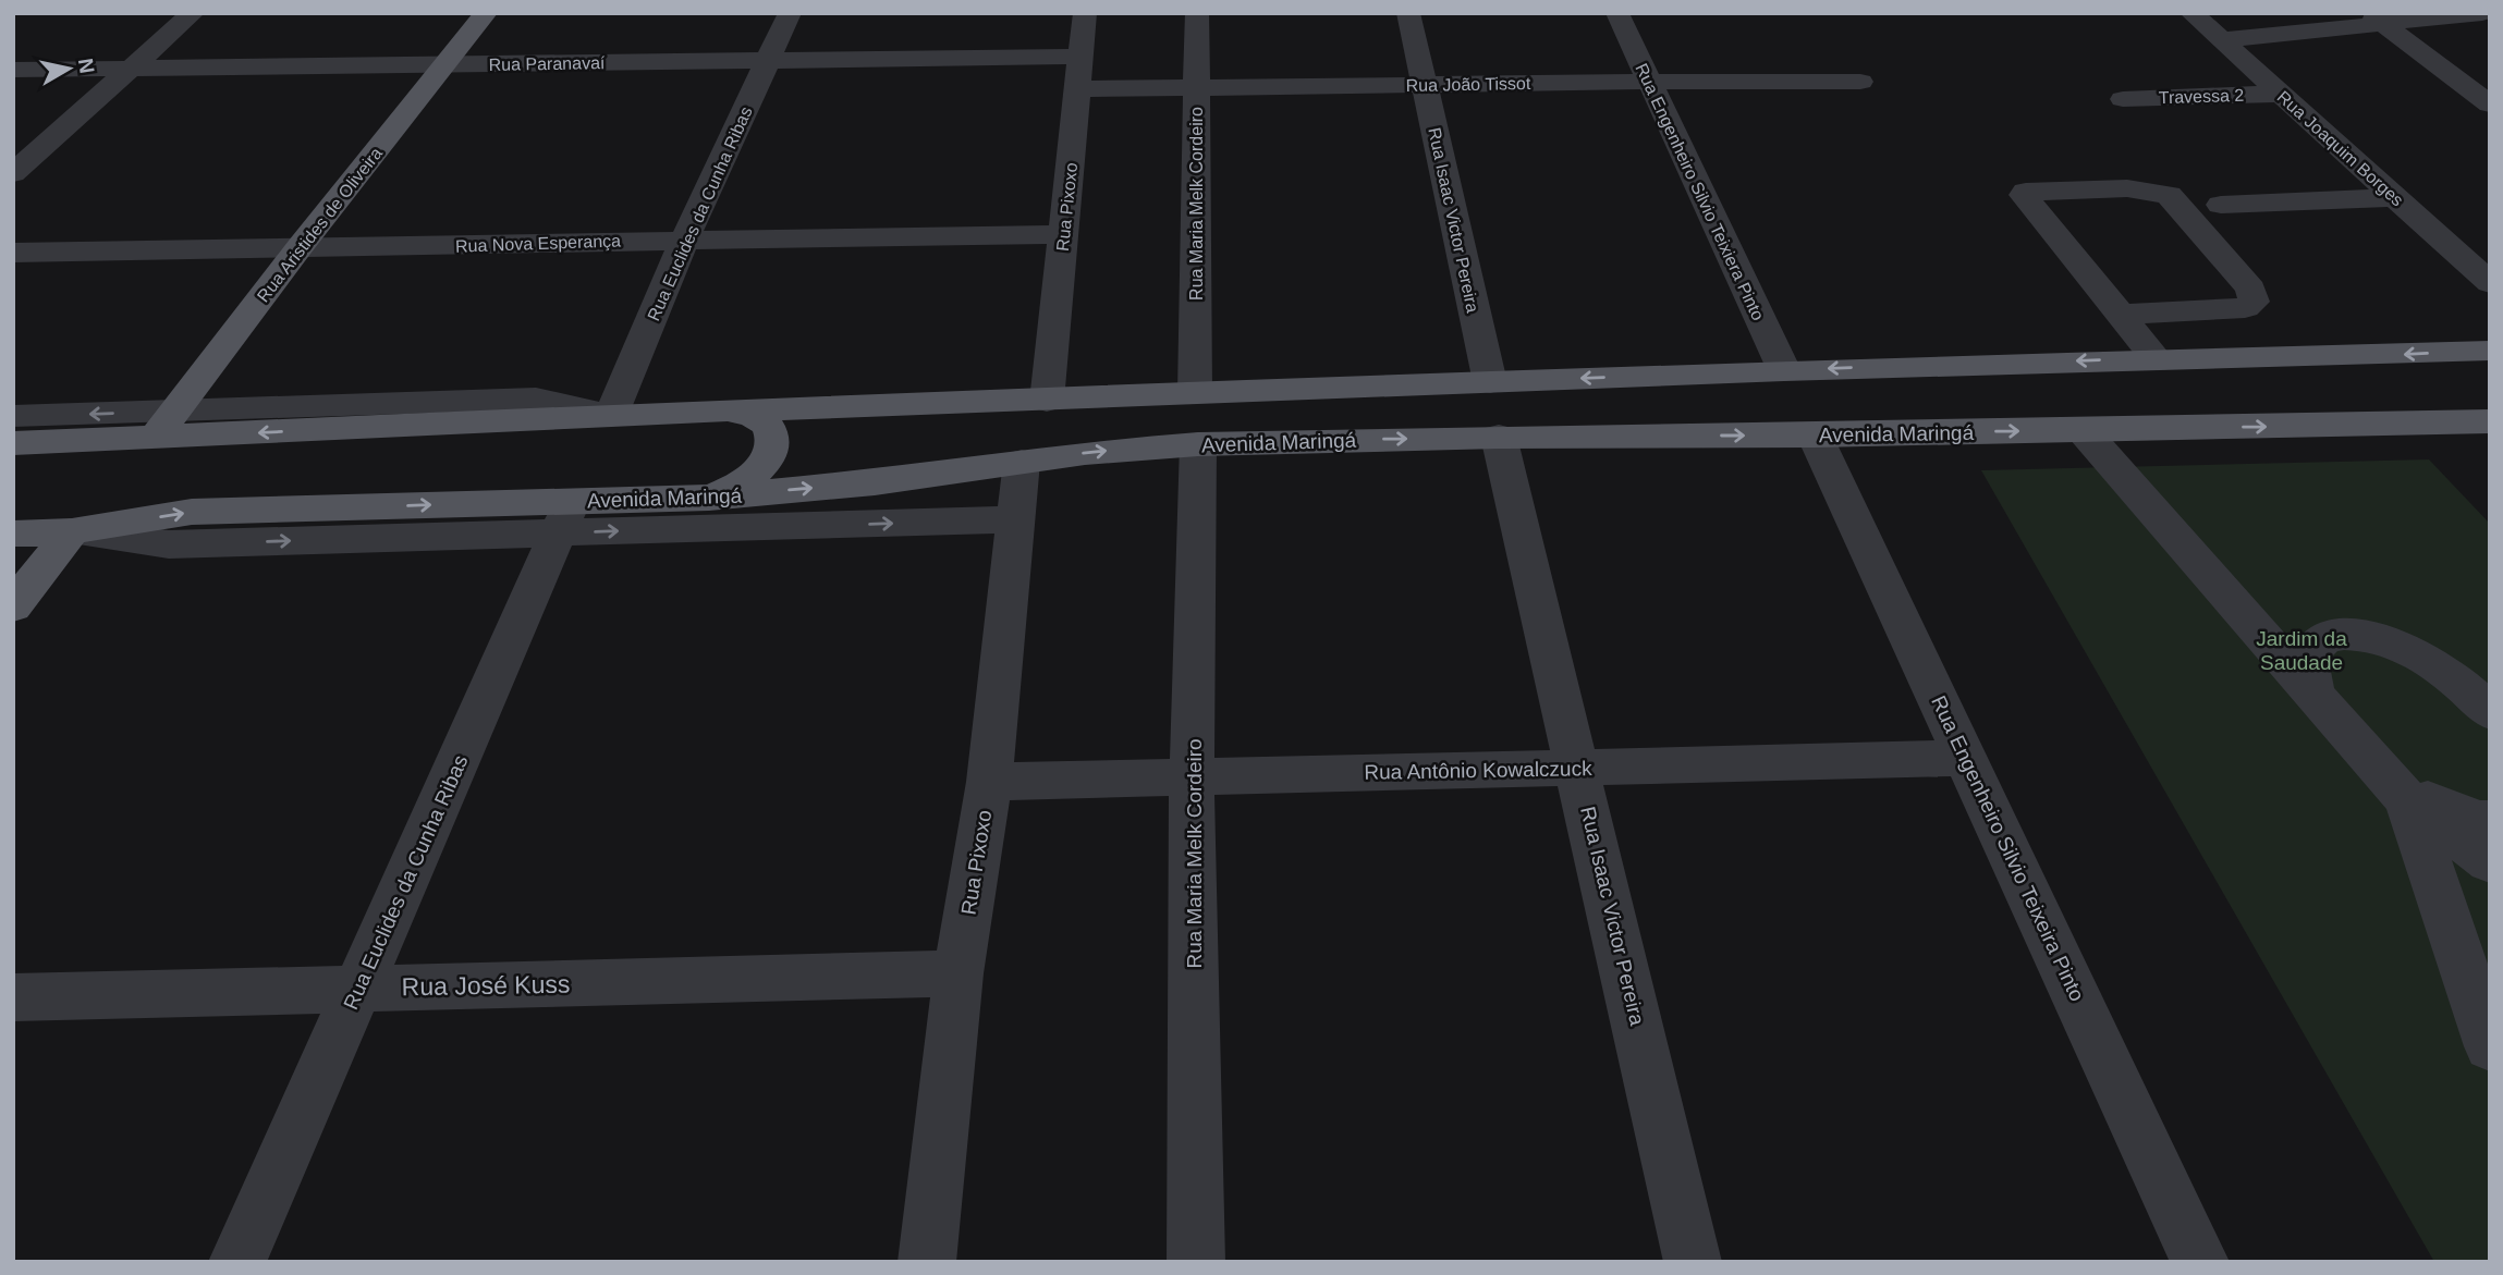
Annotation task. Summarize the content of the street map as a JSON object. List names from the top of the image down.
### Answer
{
  "streets": {
    "main road": ["Rua Aristides de Oliveira", "Avenida Maringá"],
    "street": [
      "Rua Paranavaí",
      "Rua João Tissot",
      "Travessa 2",
      "Rua Joaquim Borges",
      "Rua Engenheiro Silvio Teixiera Pinto",
      "Rua Maria Melk Cordeiro",
      "Rua Pixoxo",
      "Rua Euclides da Cunha Ribas",
      "Rua Isaac Victor Pereira",
      "Rua Nova Esperança",
      "Rua Antônio Kowalczuck",
      "Rua Engenheiro Silvio Teixeira Pinto",
      "Rua José Kuss"
    ]
  },
  "crossings": [
    ["Rua Paranavaí", "Rua Pixoxo"],
    ["Rua Paranavaí", "Rua Euclides da Cunha Ribas"],
    ["Rua Paranavaí", "Rua Aristides de Oliveira"],
    ["Rua João Tissot", "Rua Engenheiro Silvio Teixiera Pinto"],
    ["Rua João Tissot", "Rua Maria Melk Cordeiro"],
    ["Rua João Tissot", "Rua Pixoxo"],
    ["Rua João Tissot", "Rua Isaac Victor Pereira"],
    ["Travessa 2", "Rua Joaquim Borges"],
    ["Rua Maria Melk Cordeiro", "Avenida Maringá"],
    ["Rua Maria Melk Cordeiro", "Rua Antônio Kowalczuck"],
    ["Rua Pixoxo", "Rua Nova Esperança"],
    ["Rua Pixoxo", "Avenida Maringá"],
    ["Rua Pixoxo", "Rua Antônio Kowalczuck"],
    ["Rua Pixoxo", "Rua José Kuss"],
    ["Rua Euclides da Cunha Ribas", "Rua Nova Esperança"],
    ["Rua Euclides da Cunha Ribas", "Avenida Maringá"],
    ["Rua Euclides da Cunha Ribas", "Rua José Kuss"],
    ["Rua Isaac Victor Pereira", "Avenida Maringá"],
    ["Rua Isaac Victor Pereira", "Rua Antônio Kowalczuck"],
    ["Rua Aristides de Oliveira", "Rua Nova Esperança"],
    ["Avenida Maringá", "Rua Engenheiro Silvio Teixeira Pinto"],
    ["Rua Antônio Kowalczuck", "Rua Engenheiro Silvio Teixeira Pinto"]
  ],
  "parks": ["Jardim da Saudade"],
  "north": "right"
}
